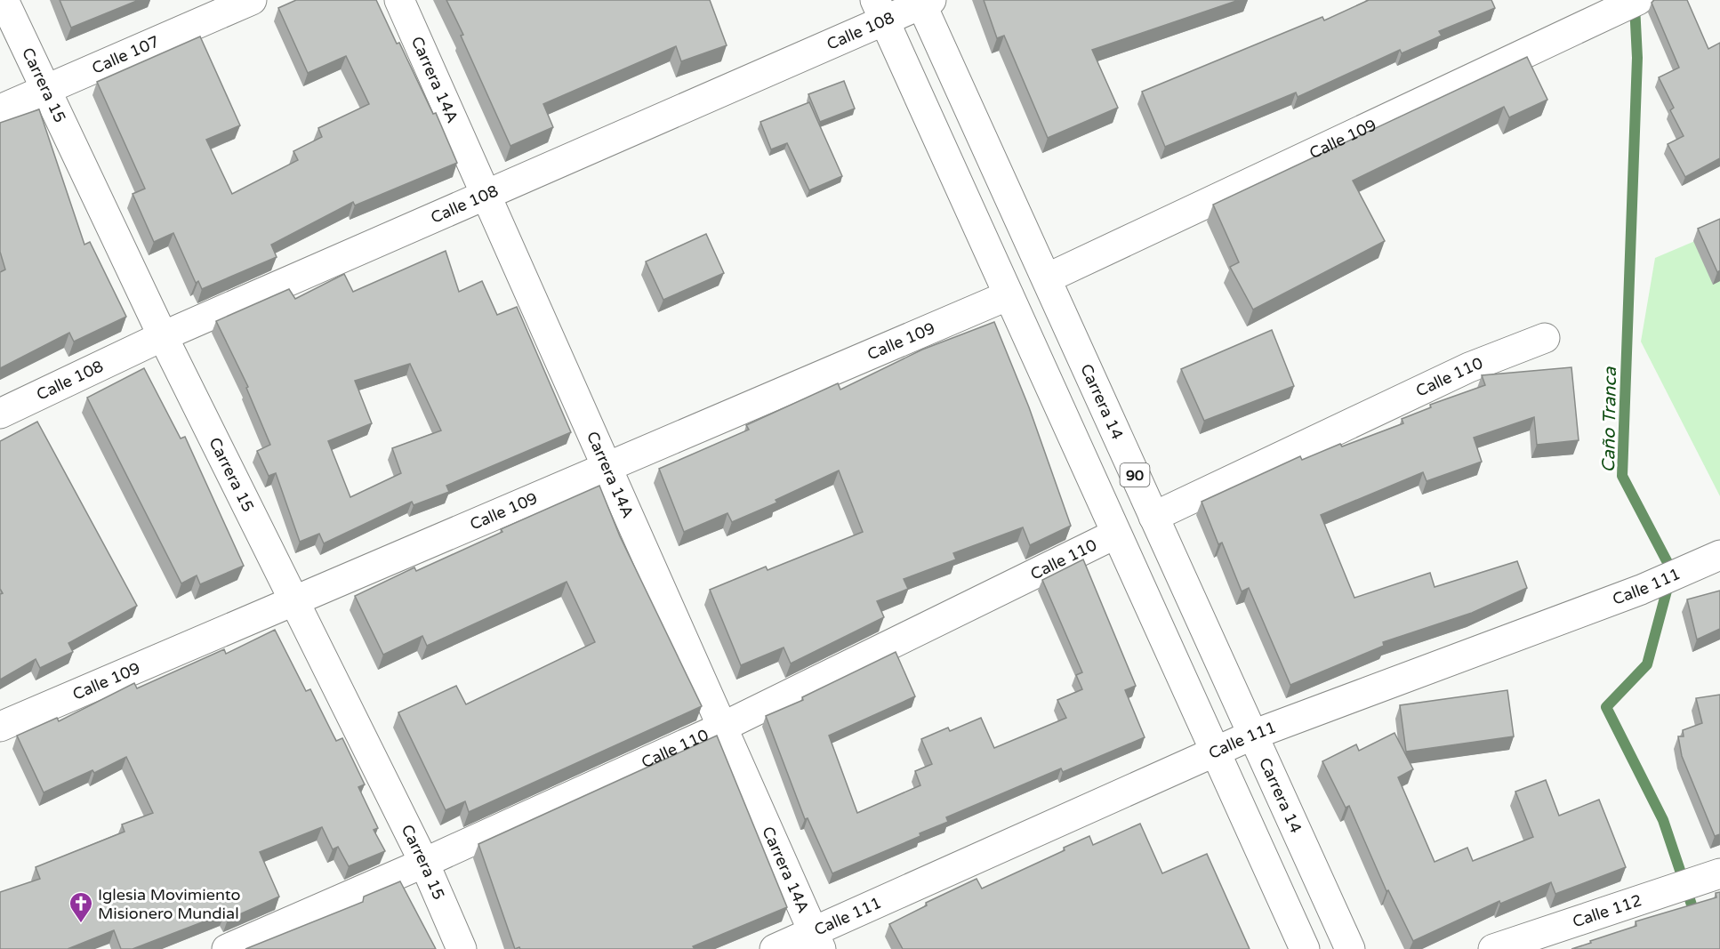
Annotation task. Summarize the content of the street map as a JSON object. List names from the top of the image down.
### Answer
{
  "streets": {
    "street": [
      "Calle 108",
      "Calle 107",
      "Carrera 14A",
      "Carrera 15",
      "Calle 109",
      "Calle 110",
      "Carrera 14",
      "90",
      "Calle 111",
      "Calle 112"
    ]
  },
  "crossings": [
    ["Calle 108", "Carrera 14A"],
    ["Calle 108", "Carrera 15"],
    ["Calle 108", "Carrera 14"],
    ["Calle 108", "90"],
    ["Calle 107", "Carrera 15"],
    ["Carrera 14A", "Calle 109"],
    ["Carrera 14A", "Calle 110"],
    ["Carrera 14A", "Calle 111"],
    ["Carrera 15", "Calle 109"],
    ["Carrera 15", "Calle 110"],
    ["Calle 109", "Carrera 14"],
    ["Calle 109", "90"],
    ["Calle 110", "Carrera 14"],
    ["Calle 110", "90"],
    ["Carrera 14", "Calle 111"],
    ["90", "Calle 111"]
  ],
  "water": ["Caño Tranca"],
  "places": {
    "church": ["Iglesia Movimiento Misionero Mundial"]
  }
}
